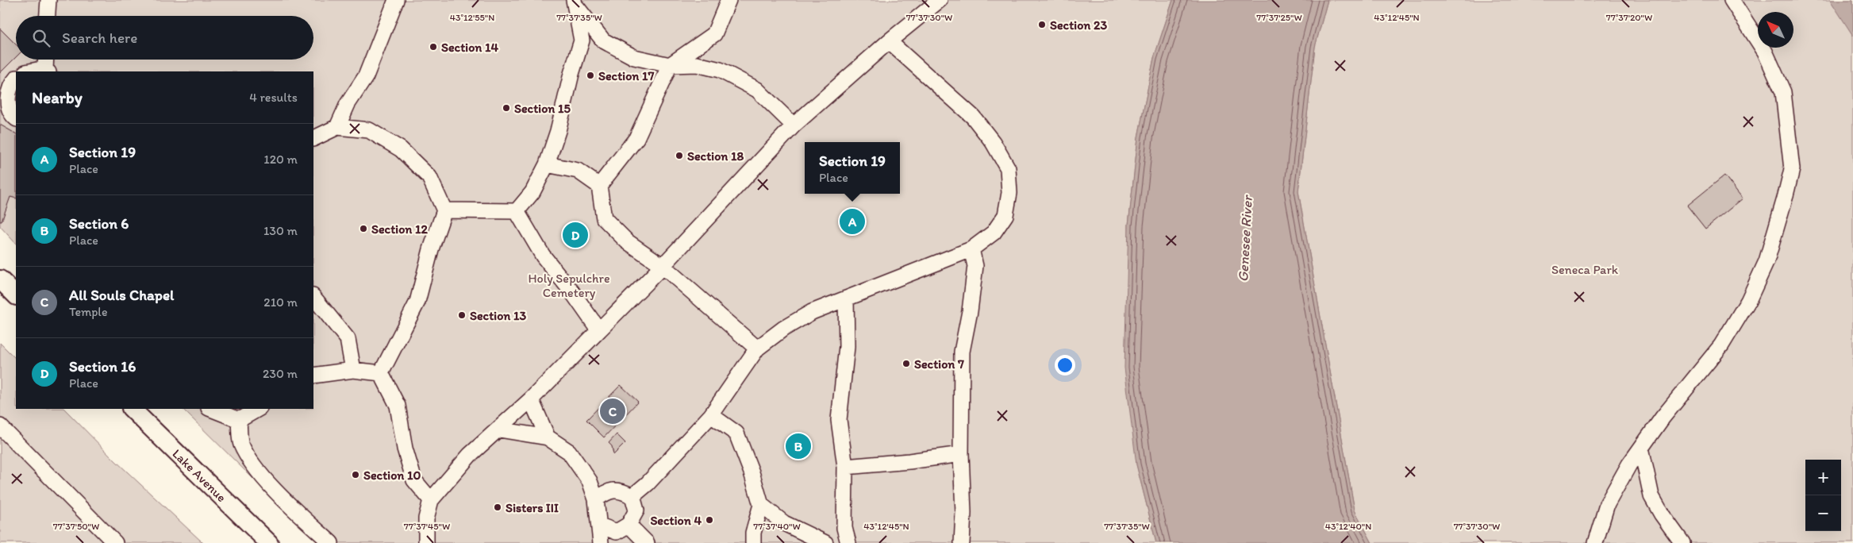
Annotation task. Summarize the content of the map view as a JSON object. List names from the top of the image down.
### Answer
{
  "streets": {
    "main road": ["Lake Avenue"]
  },
  "water": ["Genesee River"],
  "parks": ["Seneca Park", "Holy Sepulchre Cemetery"],
  "places": [
    "Section 23",
    "Section 14",
    "Section 17",
    "Section 15",
    "Section 18",
    "Section 12",
    "Section 13",
    "Section 7",
    "Section 10",
    "Sisters III",
    "Section 4"
  ],
  "north": "top left",
  "page": {
    "search": "Search here",
    "heading": ["Nearby", "4 results"],
    "list": [
      {
        "mark": "A",
        "name": "Section 19",
        "note": "Place",
        "value": "120 m"
      },
      {
        "mark": "B",
        "name": "Section 6",
        "note": "Place",
        "value": "130 m"
      },
      {
        "mark": "C",
        "name": "All Souls Chapel",
        "note": "Temple",
        "value": "210 m"
      },
      {
        "mark": "D",
        "name": "Section 16",
        "note": "Place",
        "value": "230 m"
      }
    ],
    "popup": ["Section 19", "Place"],
    "pins": [
      "A",
      "D",
      "C",
      "B"
    ],
    "map_buttons": ["+", "−"]
  },
  "coordinates": [
    "77°37'35\"W",
    "77°37'30\"W",
    "77°37'25\"W",
    "77°37'20\"W",
    "43°12'55\"N",
    "43°12'45\"N",
    "43°12'40\"N",
    "77°37'50\"W",
    "77°37'45\"W",
    "77°37'40\"W"
  ]
}
